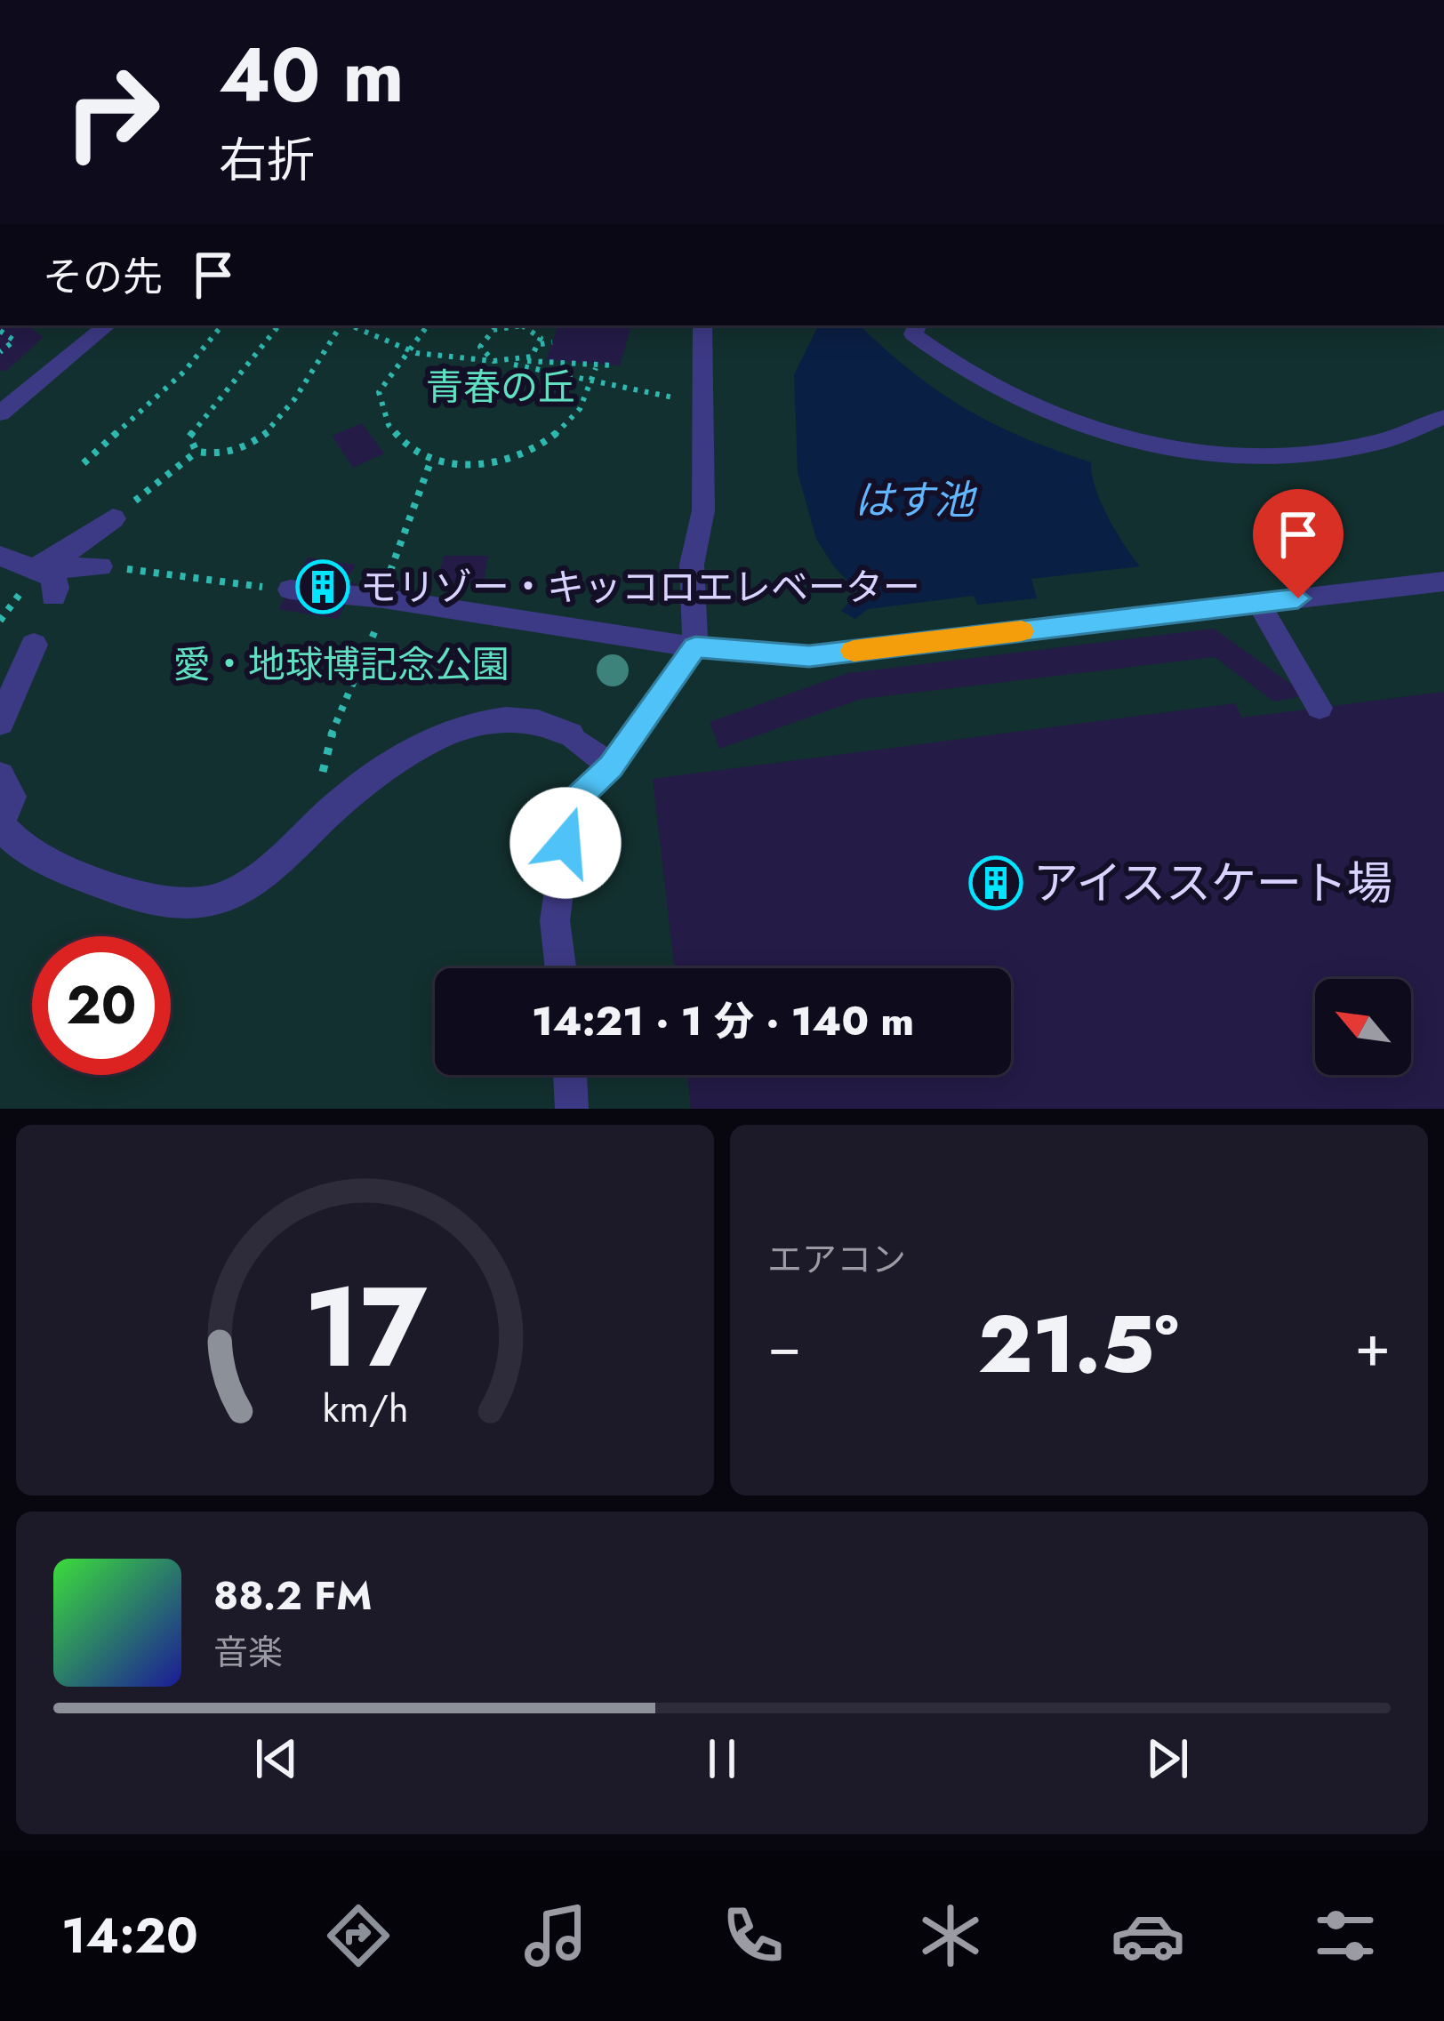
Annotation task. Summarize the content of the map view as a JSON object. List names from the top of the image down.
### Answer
{
  "water": ["はす池"],
  "parks": ["青春の丘", "愛・地球博記念公園"],
  "places": {
    "building": ["モリゾー・キッコロエレベーター", "アイススケート場"]
  },
  "north": "top left",
  "page": {
    "turn": ["40 m", "右折"],
    "then": "その先",
    "limit": "20",
    "trip": "14:21 · 1 分 · 140 m",
    "tile": "エアコン",
    "heat": ["−", "21.5°", "+"],
    "song": ["88.2 FM", "音楽"],
    "tabs": "14:20",
    "gauge": ["17", "km/h"]
  }
}
